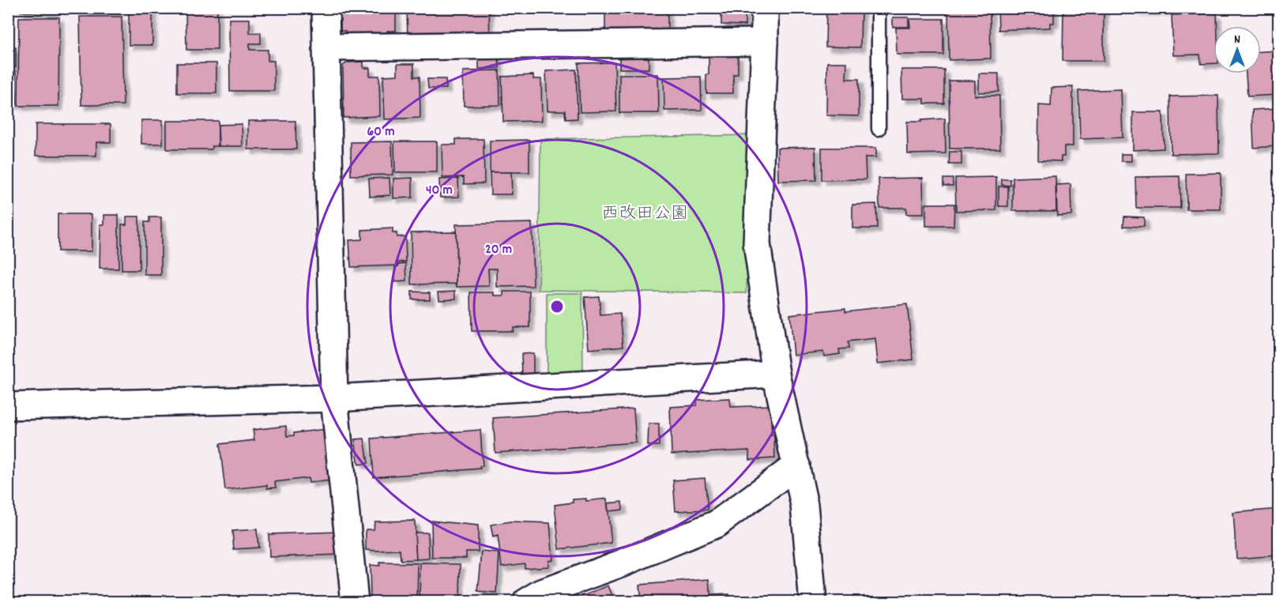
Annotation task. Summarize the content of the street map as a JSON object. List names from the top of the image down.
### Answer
{
  "parks": ["西改田公園"],
  "north": "top",
  "rings": ["60 m", "40 m", "20 m"]
}
